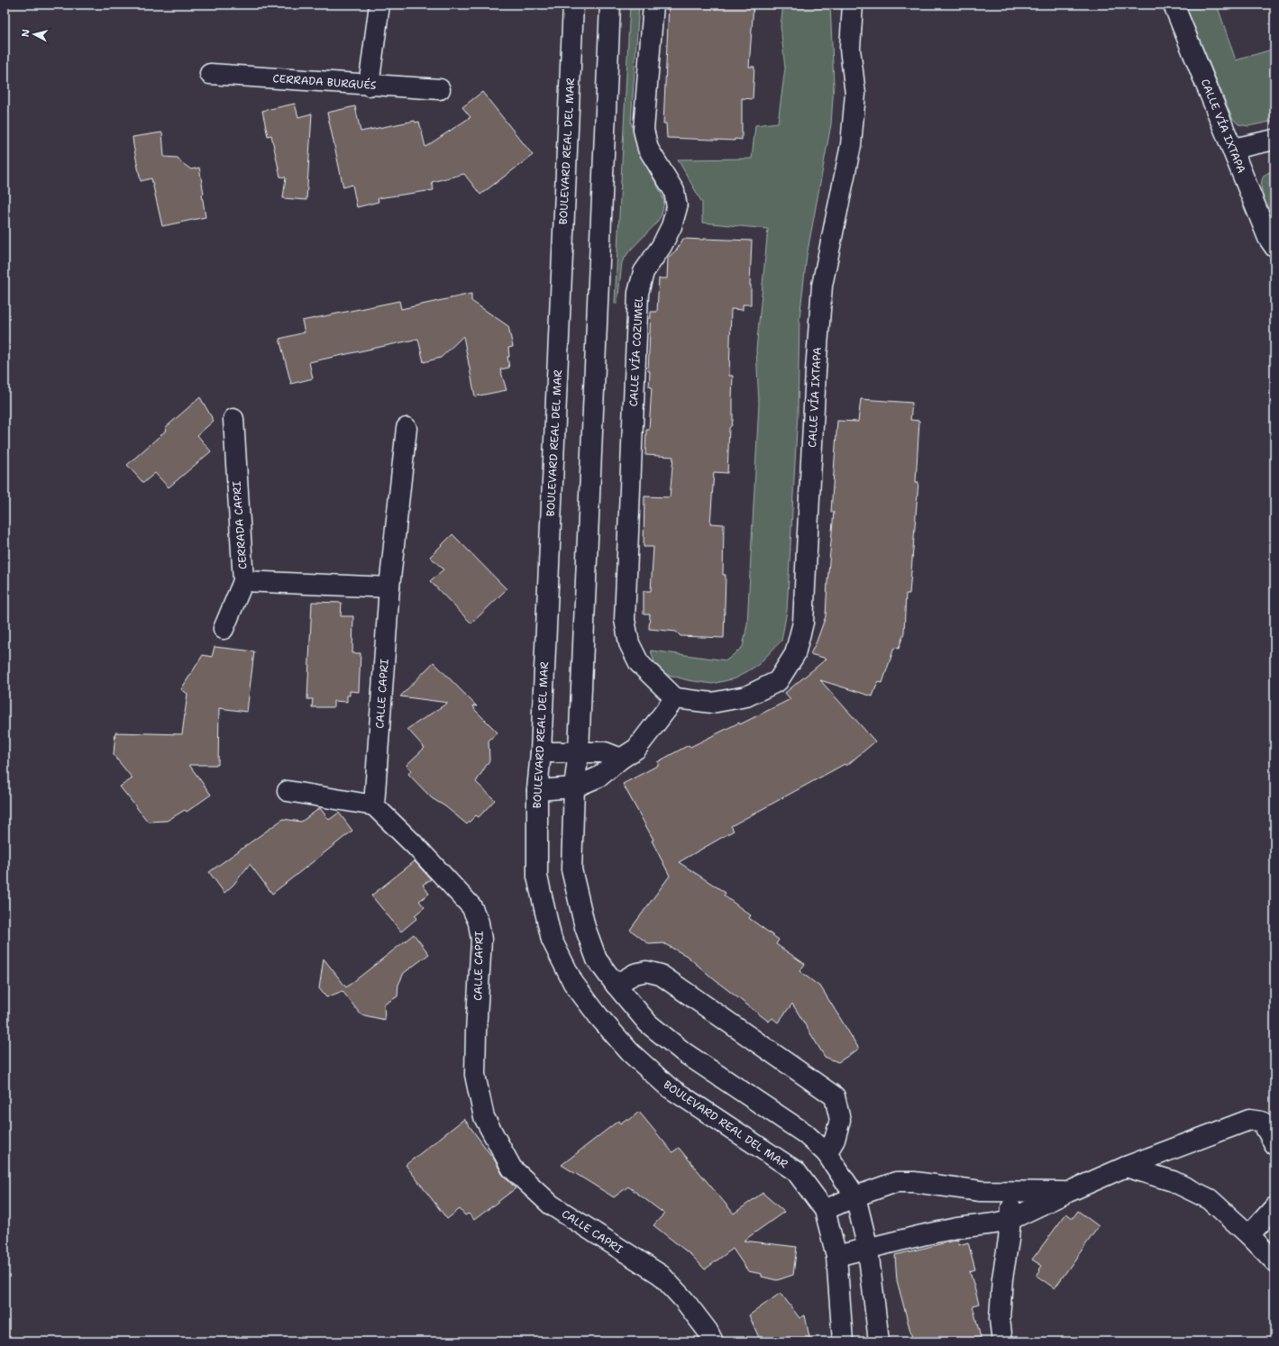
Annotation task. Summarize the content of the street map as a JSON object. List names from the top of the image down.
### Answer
{
  "streets": {
    "street": [
      "CERRADA BURGUÉS",
      "CALLE VÍA IXTAPA",
      "BOULEVARD REAL DEL MAR",
      "CALLE VÍA COZUMEL",
      "CERRADA CAPRI",
      "CALLE CAPRI"
    ]
  },
  "crossings": [
    ["CALLE VÍA IXTAPA", "CALLE VÍA COZUMEL"]
  ],
  "north": "left"
}
